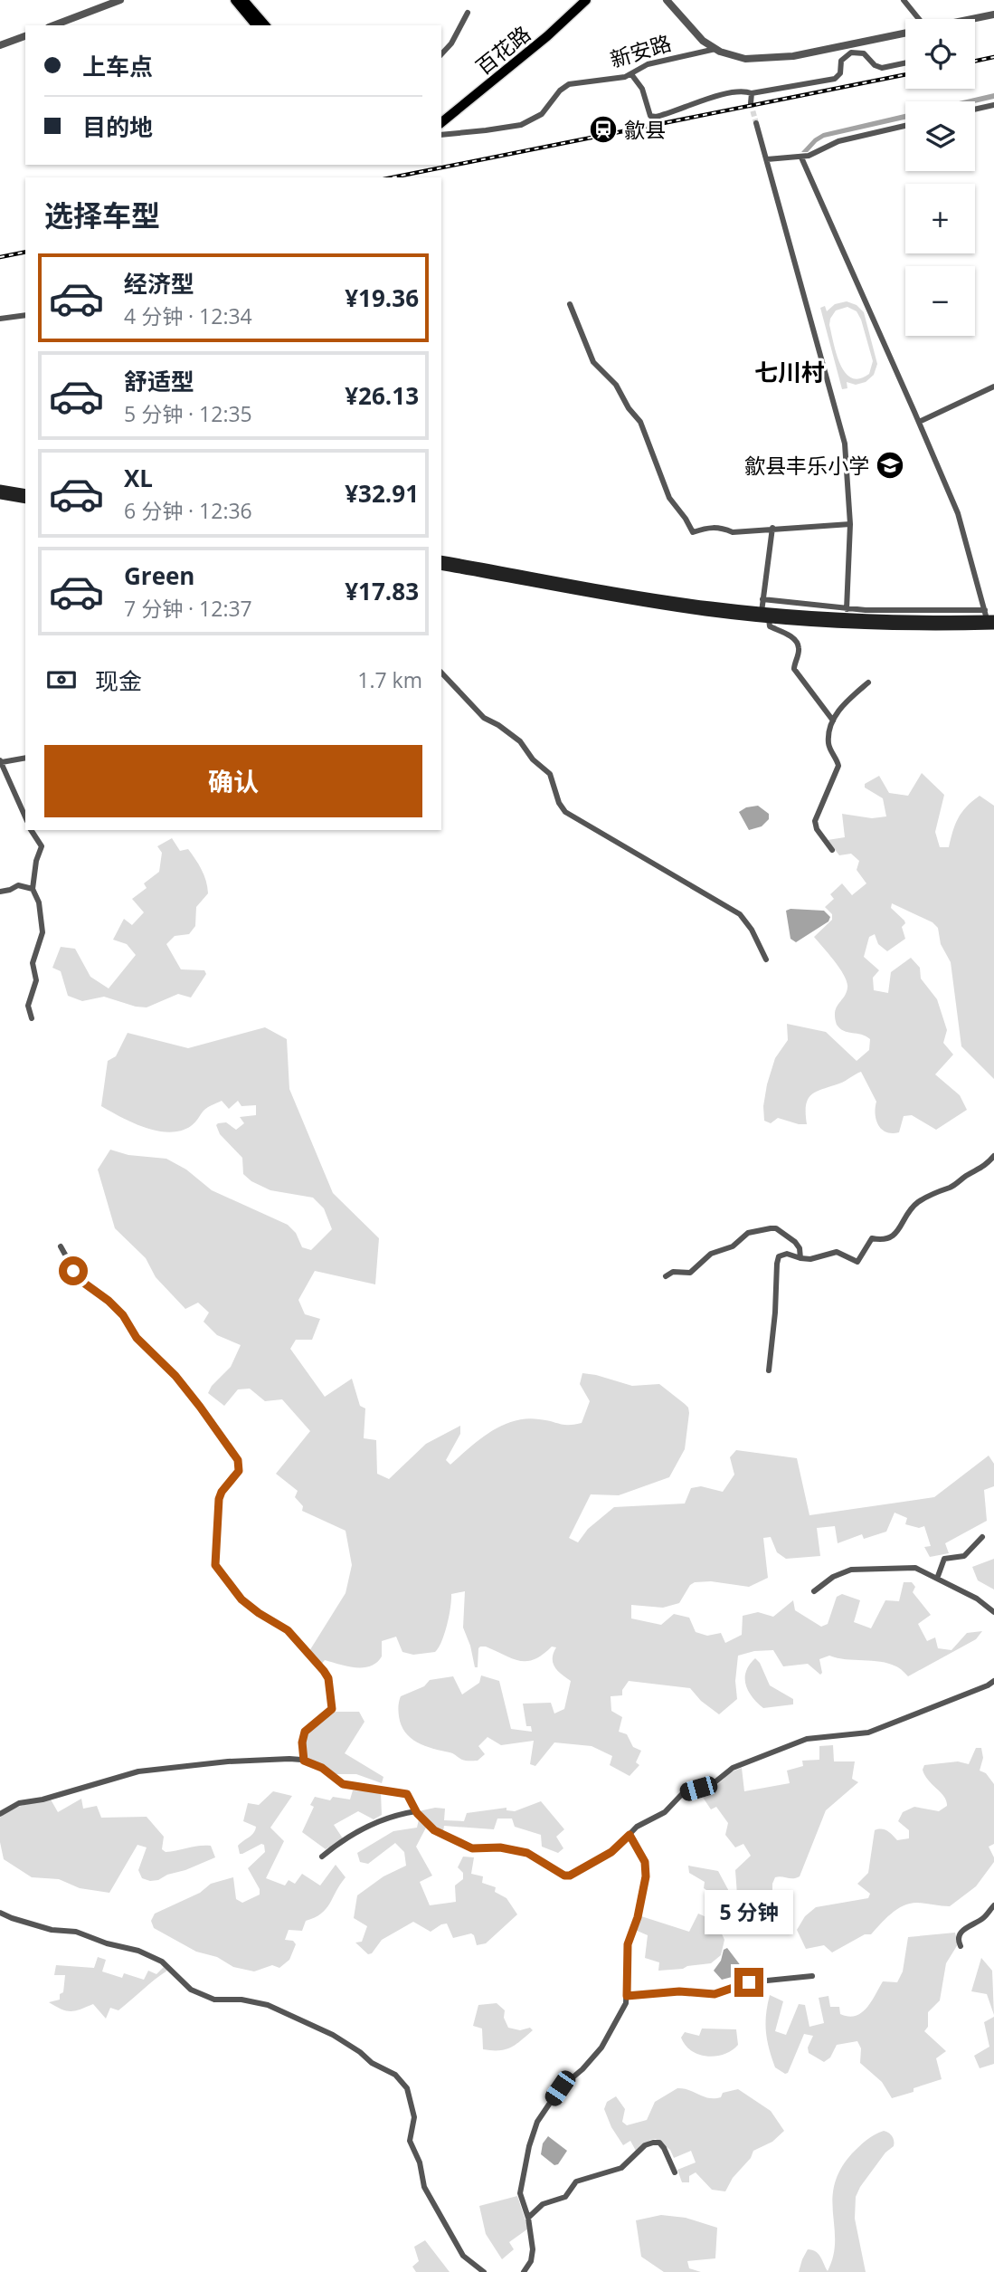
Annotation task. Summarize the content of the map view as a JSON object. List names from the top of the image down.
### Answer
{
  "streets": {
    "main road": ["百花路"],
    "street": ["新安路"]
  },
  "districts": ["七川村"],
  "places": {
    "station": ["歙县"],
    "school or university": ["歙县丰乐小学"]
  },
  "page": {
    "map_buttons": ["+", "−"],
    "banner": ["上车点", "目的地"],
    "heading": "选择车型",
    "list": [
      {
        "name": "经济型",
        "note": "4 分钟 · 12:34",
        "value": "¥19.36"
      },
      {
        "name": "舒适型",
        "note": "5 分钟 · 12:35",
        "value": "¥26.13"
      },
      {
        "name": "XL",
        "note": "6 分钟 · 12:36",
        "value": "¥32.91"
      },
      {
        "name": "Green",
        "note": "7 分钟 · 12:37",
        "value": "¥17.83"
      }
    ],
    "pay": ["现金", "1.7 km"],
    "buttons": "确认",
    "bubble": "5 分钟"
  }
}
